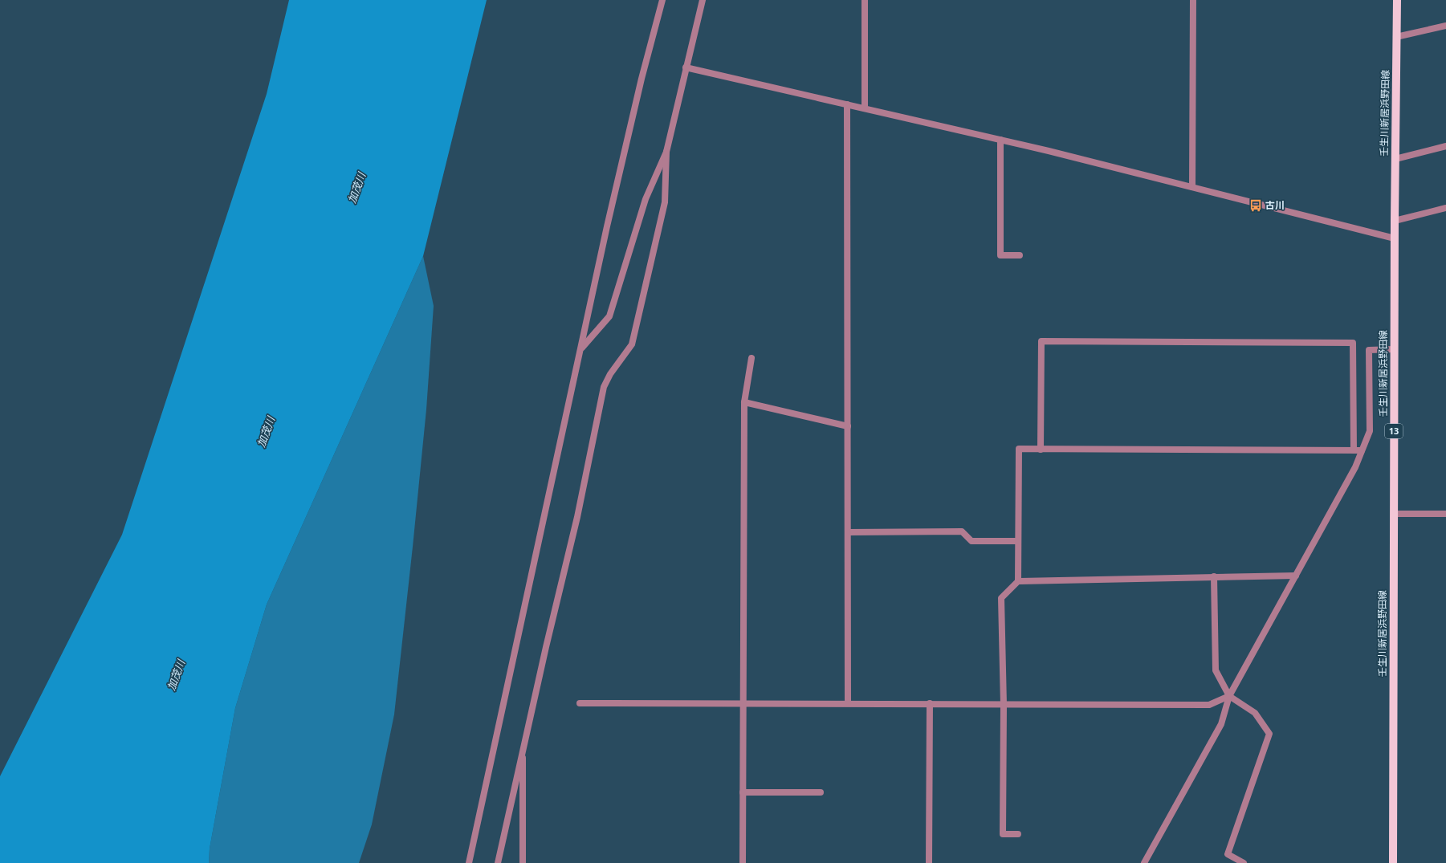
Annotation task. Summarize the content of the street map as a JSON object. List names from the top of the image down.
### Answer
{
  "streets": {
    "main road": ["壬生川新居浜野田線", "13"]
  },
  "water": ["加茂川"],
  "places": {
    "bus stop": ["古川"]
  }
}
